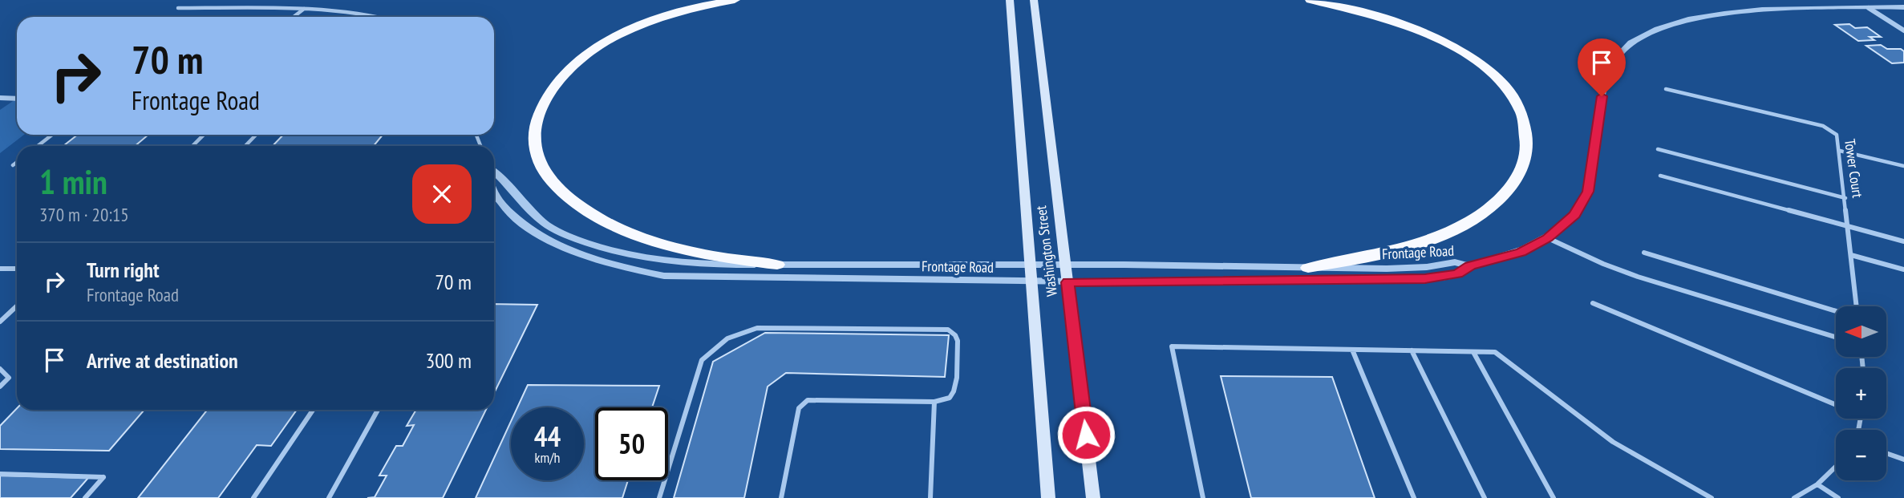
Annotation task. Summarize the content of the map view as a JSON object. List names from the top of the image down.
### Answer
{
  "streets": {
    "main road": ["Washington Street"],
    "street": ["Frontage Road"],
    "lane": ["Tower Court"]
  },
  "crossings": [
    ["Washington Street", "Frontage Road"]
  ],
  "north": "left",
  "page": {
    "turn": ["70 m", "Frontage Road"],
    "heading": ["1 min", "370 m · 20:15"],
    "list": [
      {
        "name": "Turn right",
        "note": "Frontage Road",
        "value": "70 m"
      },
      {
        "name": "Arrive at destination",
        "value": "300 m"
      }
    ],
    "map_buttons": ["+", "−"],
    "speed": "44 km/h",
    "limit": "50"
  }
}
